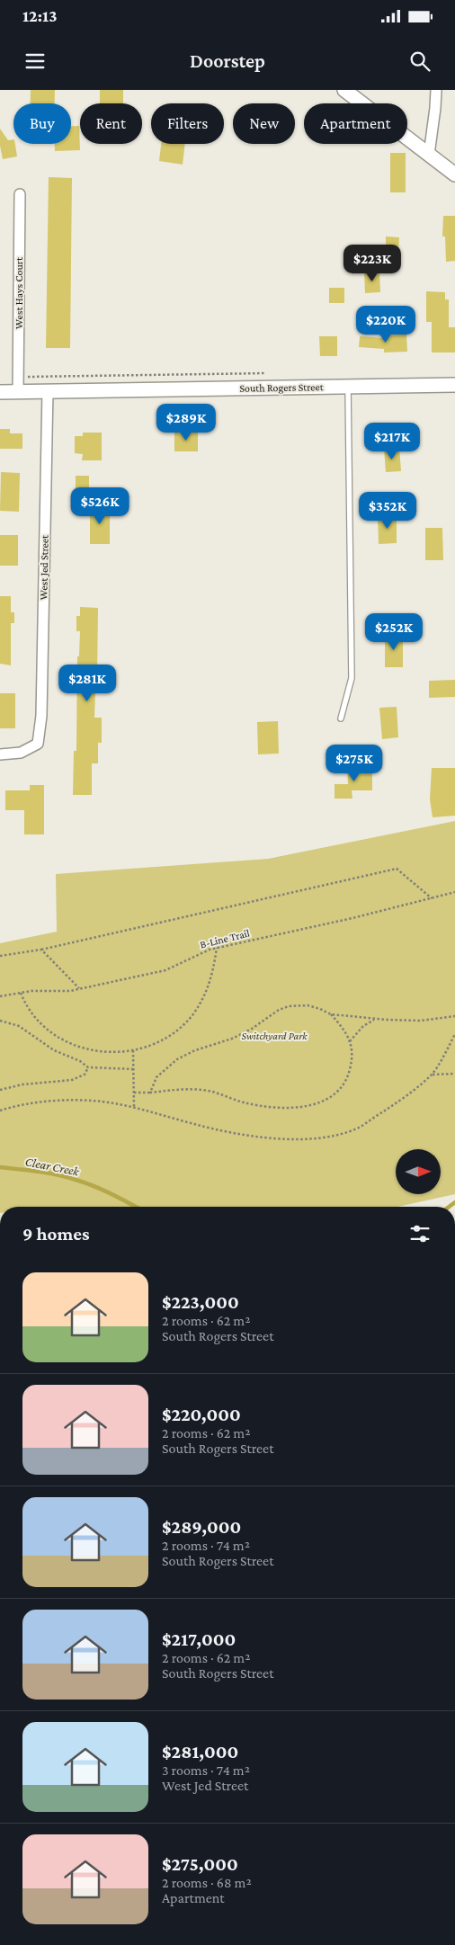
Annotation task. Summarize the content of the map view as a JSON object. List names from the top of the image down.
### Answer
{
  "streets": {
    "street": ["West Hays Court", "South Rogers Street", "West Jed Street"],
    "path": ["B-Line Trail"]
  },
  "crossings": [
    ["West Hays Court", "South Rogers Street"],
    ["South Rogers Street", "West Jed Street"]
  ],
  "water": ["Clear Creek"],
  "parks": ["Switchyard Park"],
  "north": "right",
  "page": {
    "status": "12:13",
    "header": "Doorstep",
    "chip": [
      "Buy",
      "Rent",
      "Filters",
      "New",
      "Apartment"
    ],
    "price": [
      "$223K",
      "$220K",
      "$289K",
      "$217K",
      "$526K",
      "$352K",
      "$252K",
      "$281K",
      "$275K"
    ],
    "heading": "9 homes",
    "list": [
      {
        "name": "$223,000",
        "note": "2 rooms · 62 m² · South Rogers Street"
      },
      {
        "name": "$220,000",
        "note": "2 rooms · 62 m² · South Rogers Street"
      },
      {
        "name": "$289,000",
        "note": "2 rooms · 74 m² · South Rogers Street"
      },
      {
        "name": "$217,000",
        "note": "2 rooms · 62 m² · South Rogers Street"
      },
      {
        "name": "$281,000",
        "note": "3 rooms · 74 m² · West Jed Street"
      },
      {
        "name": "$275,000",
        "note": "2 rooms · 68 m² · Apartment"
      }
    ]
  }
}
